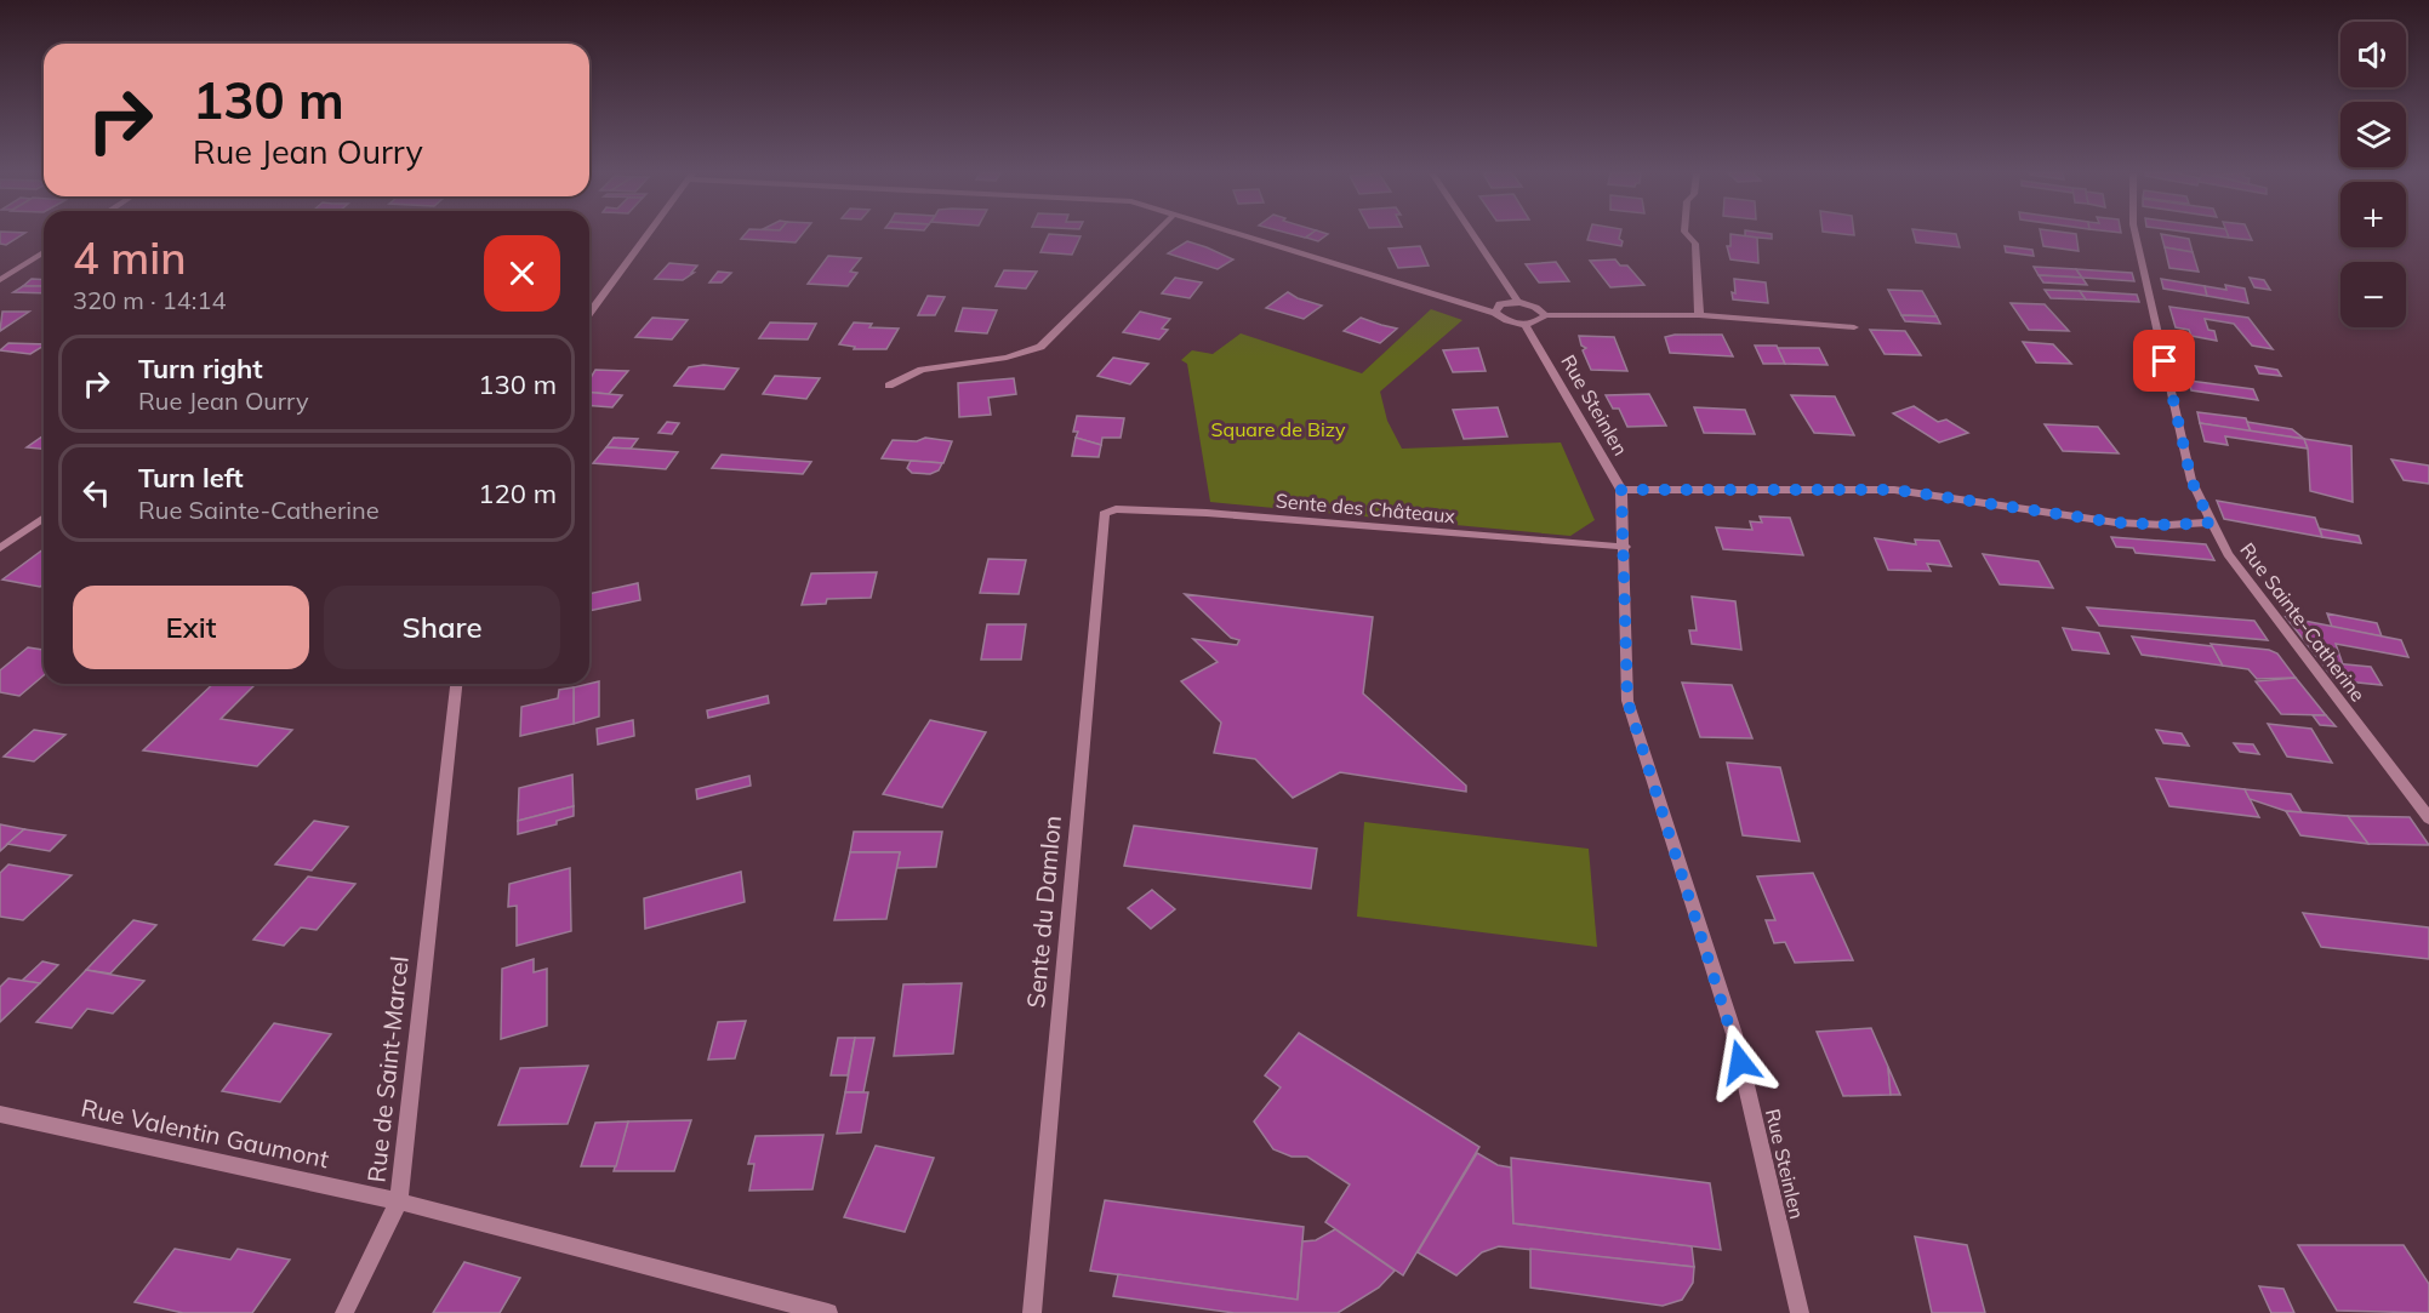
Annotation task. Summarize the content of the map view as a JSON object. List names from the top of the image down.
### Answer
{
  "streets": {
    "street": [
      "Rue Steinlen",
      "Sente des Châteaux",
      "Rue Sainte-Catherine",
      "Sente du Damlon",
      "Rue de Saint-Marcel",
      "Rue Valentin Gaumont"
    ]
  },
  "crossings": [
    ["Rue Steinlen", "Sente des Châteaux"],
    ["Sente des Châteaux", "Sente du Damlon"],
    ["Rue de Saint-Marcel", "Rue Valentin Gaumont"]
  ],
  "parks": ["Square de Bizy"],
  "page": {
    "map_buttons": ["+", "−"],
    "turn": ["130 m", "Rue Jean Ourry"],
    "heading": ["4 min", "320 m · 14:14"],
    "list": [
      {
        "name": "Turn right",
        "note": "Rue Jean Ourry",
        "value": "130 m"
      },
      {
        "name": "Turn left",
        "note": "Rue Sainte-Catherine",
        "value": "120 m"
      }
    ],
    "buttons": ["Exit", "Share"]
  }
}
